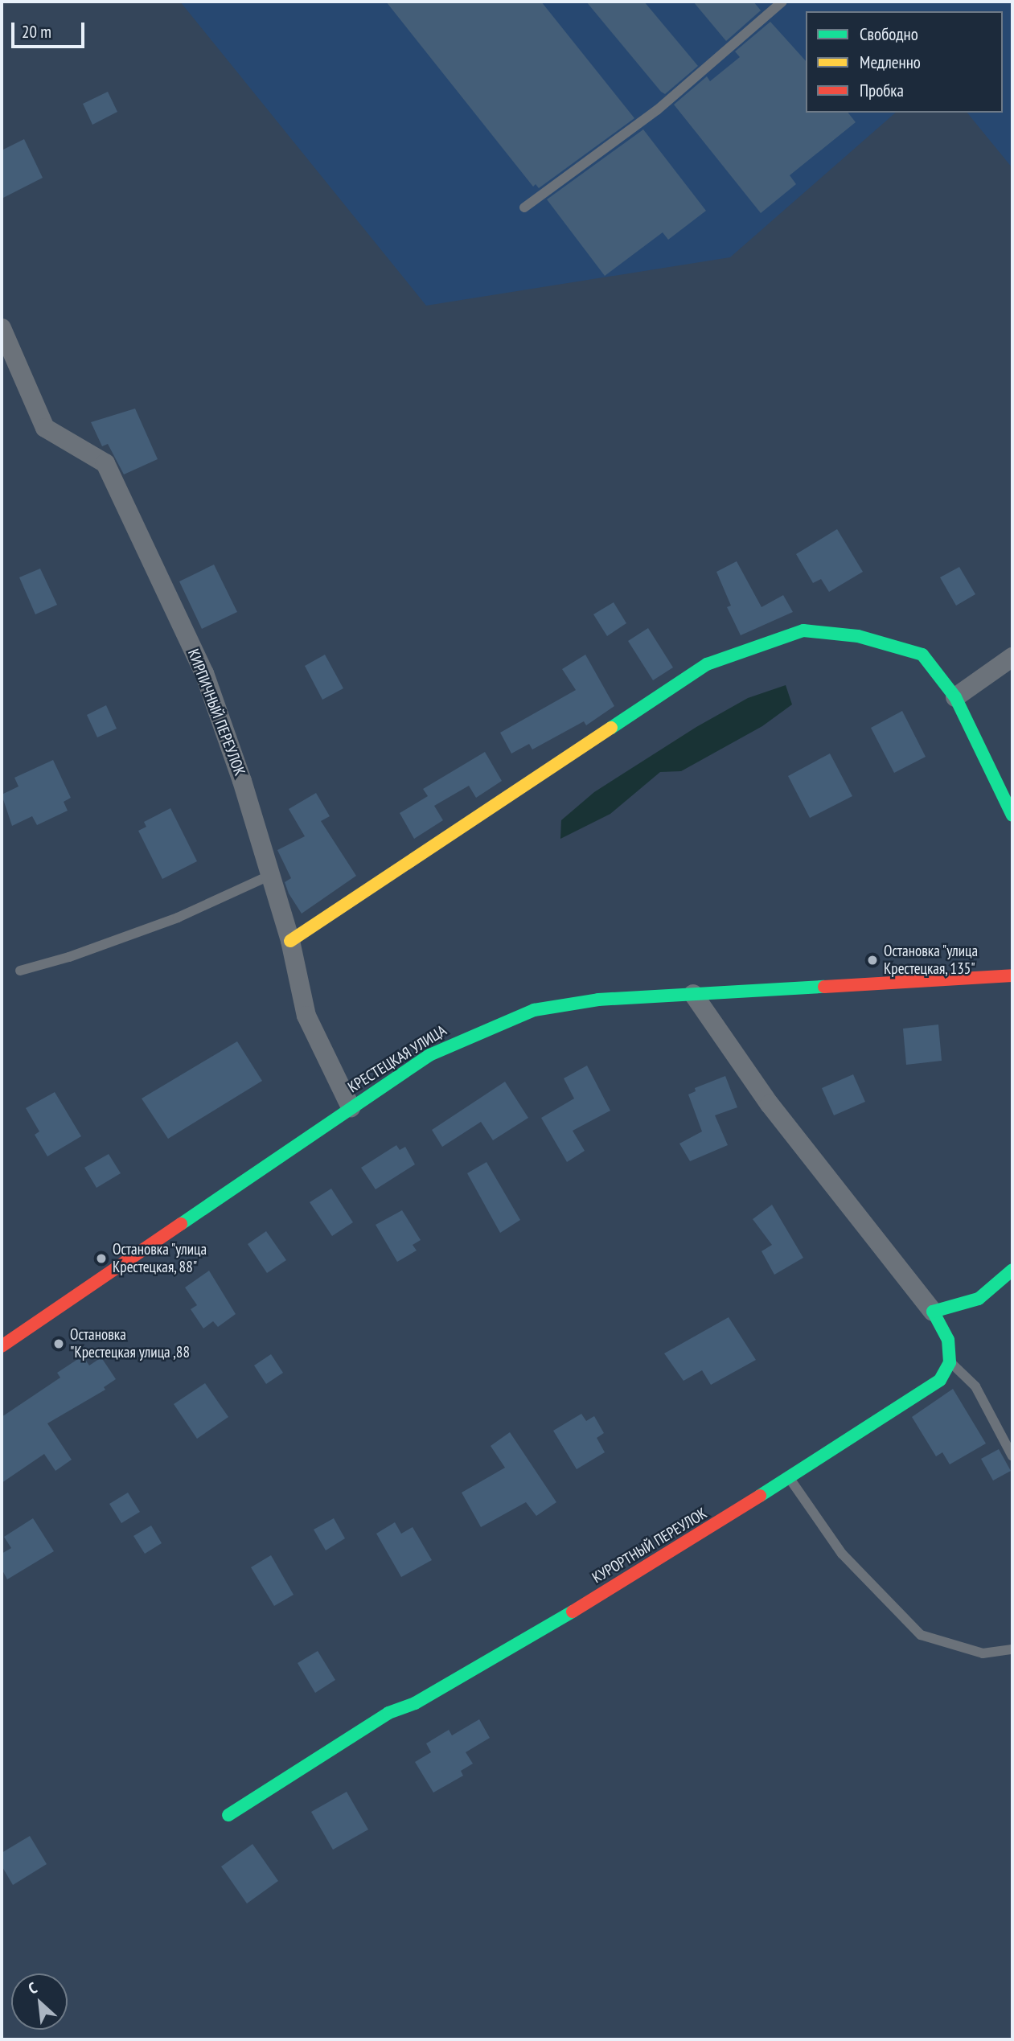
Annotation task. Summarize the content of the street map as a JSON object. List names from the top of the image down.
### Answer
{
  "streets": {
    "street": ["КИРПИЧНЫЙ ПЕРЕУЛОК", "КРЕСТЕЦКАЯ УЛИЦА", "КУРОРТНЫЙ ПЕРЕУЛОК"]
  },
  "crossings": [
    ["КИРПИЧНЫЙ ПЕРЕУЛОК", "КРЕСТЕЦКАЯ УЛИЦА"]
  ],
  "places": ["Остановка \"улица Крестецкая, 135\"", "Остановка \"улица Крестецкая, 88\"", "Остановка \"Крестецкая улица ,88"],
  "legend": ["Свободно", "Медленно", "Пробка"],
  "scale_bar": "20 m",
  "north": "top left"
}
